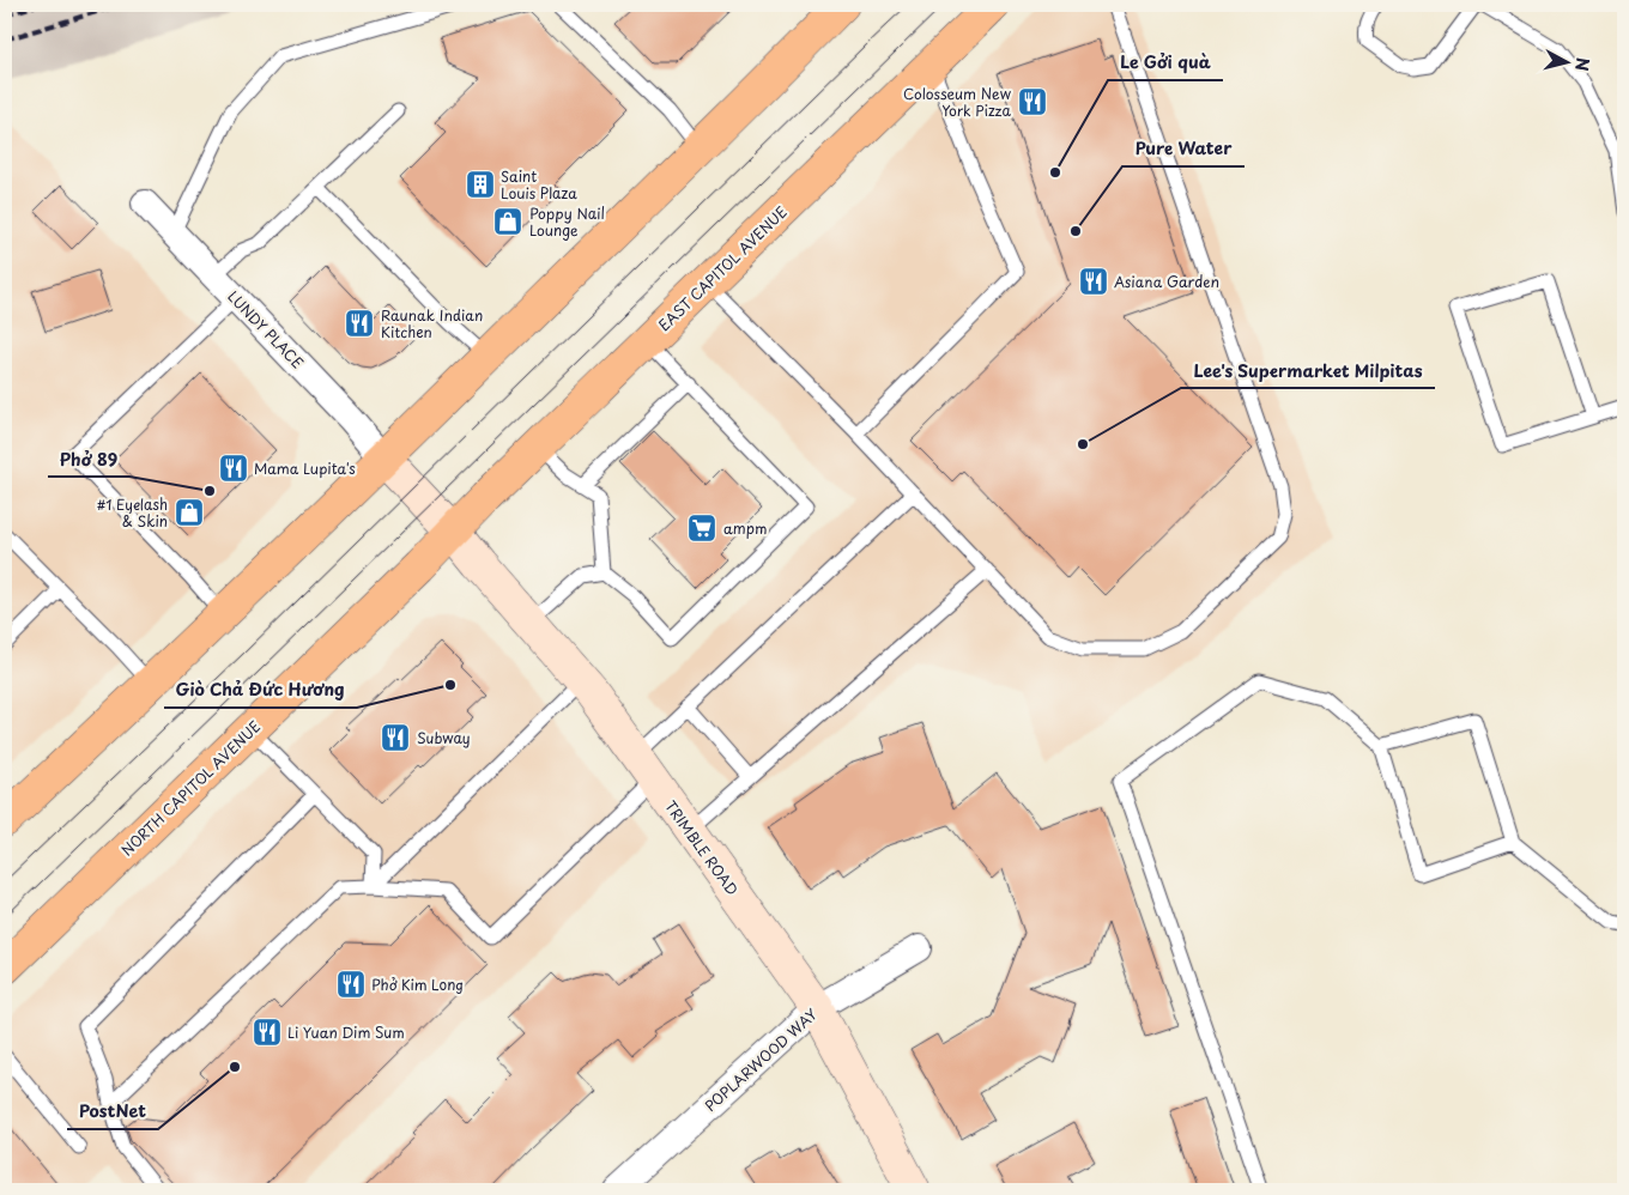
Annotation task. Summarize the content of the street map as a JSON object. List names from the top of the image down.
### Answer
{
  "streets": {
    "main road": ["EAST CAPITOL AVENUE", "NORTH CAPITOL AVENUE"],
    "street": ["LUNDY PLACE", "TRIMBLE ROAD", "POPLARWOOD WAY"]
  },
  "crossings": [
    ["EAST CAPITOL AVENUE", "NORTH CAPITOL AVENUE"],
    ["EAST CAPITOL AVENUE", "TRIMBLE ROAD"],
    ["LUNDY PLACE", "TRIMBLE ROAD"],
    ["NORTH CAPITOL AVENUE", "TRIMBLE ROAD"],
    ["TRIMBLE ROAD", "POPLARWOOD WAY"]
  ],
  "places": {
    "restaurant": [
      "Colosseum New York Pizza",
      "Asiana Garden",
      "Raunak Indian Kitchen",
      "Mama Lupita's",
      "Subway",
      "Phở Kim Long",
      "Li Yuan Dim Sum"
    ],
    "other": [
      "Le Gởi quà",
      "Pure Water",
      "Lee's Supermarket Milpitas",
      "Phở 89",
      "Giò Chả Đức Hương",
      "PostNet"
    ],
    "building": ["Saint Louis Plaza"],
    "shop": ["Poppy Nail Lounge", "#1 Eyelash & Skin"],
    "supermarket": ["ampm"]
  },
  "north": "right"
}
